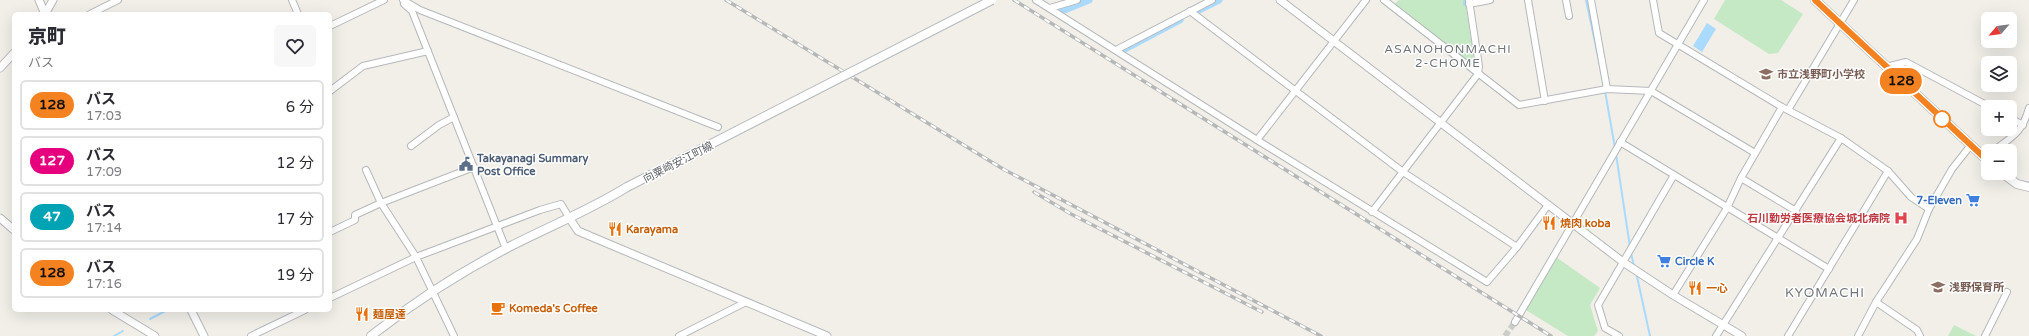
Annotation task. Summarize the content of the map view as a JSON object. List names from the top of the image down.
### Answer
{
  "streets": {
    "main road": ["向粟崎安江町線"]
  },
  "districts": ["ASANOHONMACHI 2-CHOME", "KYOMACHI"],
  "places": {
    "school or university": ["市立浅野町小学校", "浅野保育所"],
    "public building": ["Takayanagi Summary Post Office"],
    "supermarket": ["7-Eleven", "Circle K"],
    "hospital": ["石川勤労者医療協会城北病院"],
    "restaurant": [
      "焼肉 koba",
      "Karayama",
      "一心",
      "麺屋達"
    ],
    "cafe": ["Komeda's Coffee"]
  },
  "lines": ["bus line 128"],
  "north": "bottom left",
  "page": {
    "on_map": "128",
    "map_buttons": ["+", "−"],
    "heading": ["京町", "バス"],
    "list": [
      {
        "mark": "128",
        "name": "バス",
        "note": "17:03",
        "value": "6 分"
      },
      {
        "mark": "127",
        "name": "バス",
        "note": "17:09",
        "value": "12 分"
      },
      {
        "mark": "47",
        "name": "バス",
        "note": "17:14",
        "value": "17 分"
      },
      {
        "mark": "128",
        "name": "バス",
        "note": "17:16",
        "value": "19 分"
      }
    ]
  }
}
